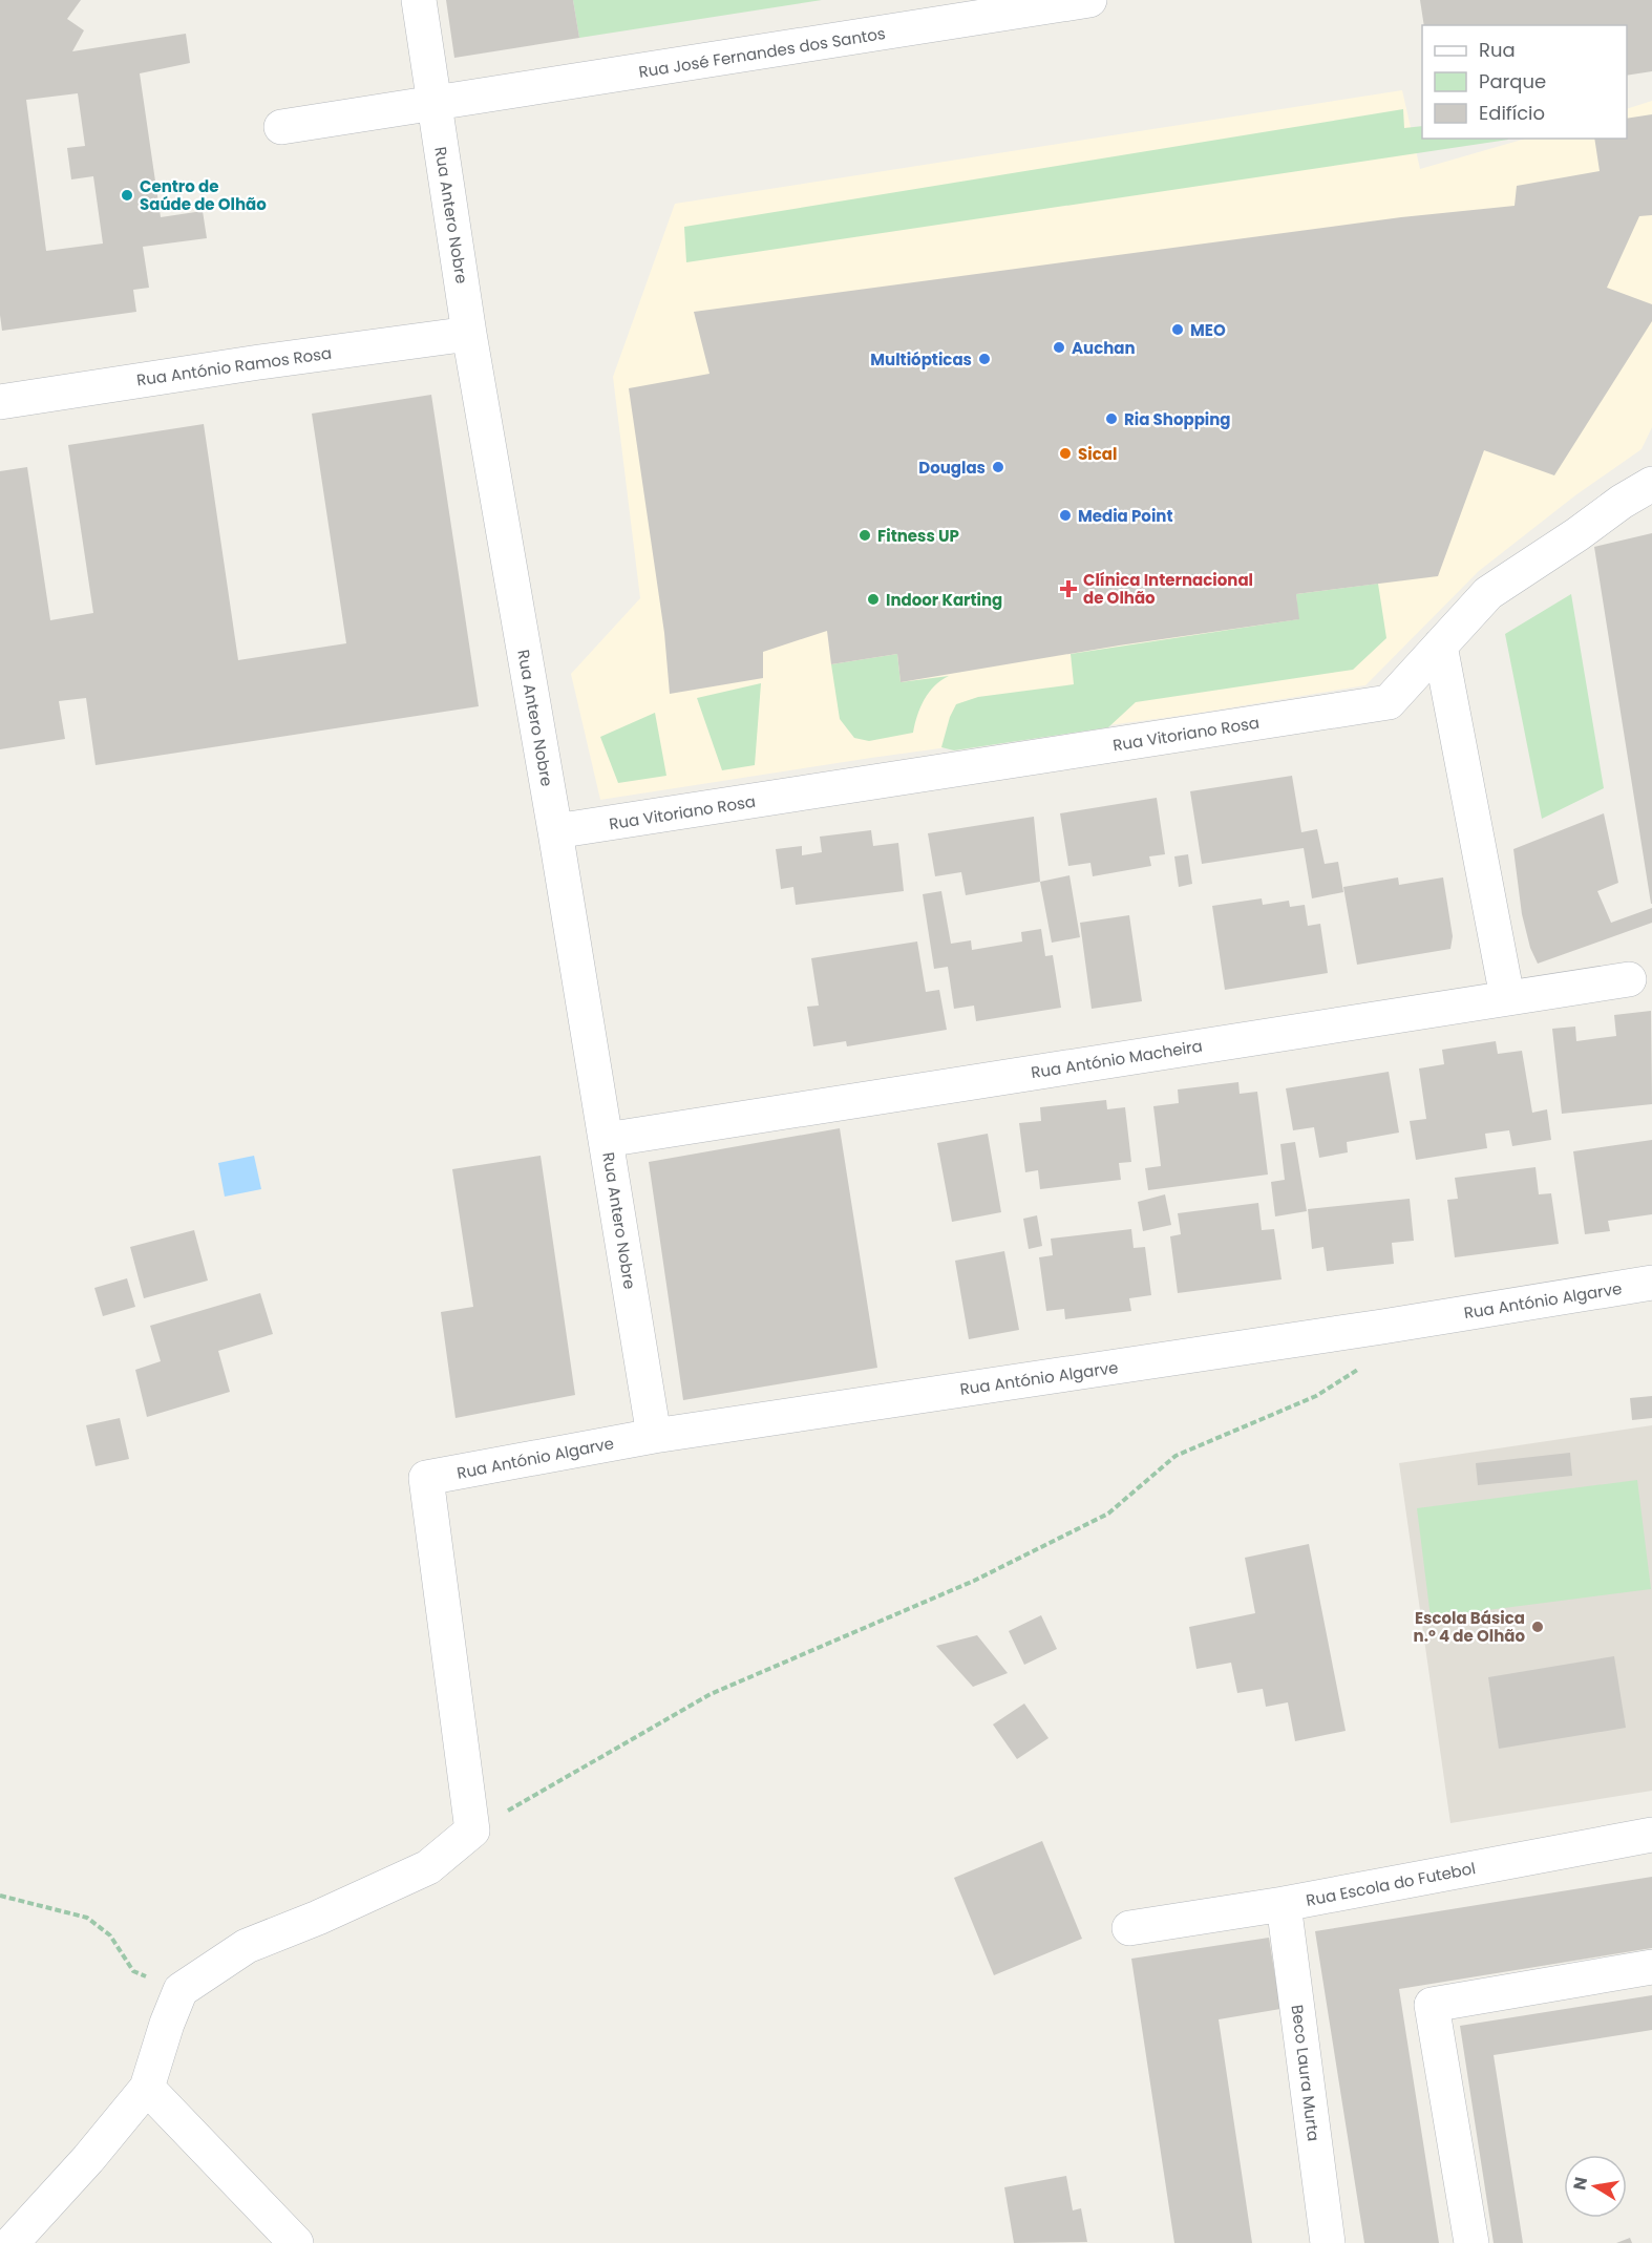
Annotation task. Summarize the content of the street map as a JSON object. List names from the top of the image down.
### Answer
{
  "streets": {
    "street": [
      "Rua José Fernandes dos Santos",
      "Rua Antero Nobre",
      "Rua António Ramos Rosa",
      "Rua Vitoriano Rosa",
      "Rua António Macheira",
      "Rua António Algarve",
      "Rua Escola do Futebol",
      "Beco Laura Murta"
    ]
  },
  "crossings": [
    ["Rua José Fernandes dos Santos", "Rua Antero Nobre"],
    ["Rua Antero Nobre", "Rua António Ramos Rosa"],
    ["Rua Antero Nobre", "Rua Vitoriano Rosa"],
    ["Rua Antero Nobre", "Rua António Macheira"],
    ["Rua Antero Nobre", "Rua António Algarve"],
    ["Rua Escola do Futebol", "Beco Laura Murta"]
  ],
  "places": {
    "other": [
      "Centro de Saúde de Olhão",
      "MEO",
      "Auchan",
      "Multiópticas",
      "Ria Shopping",
      "Sical",
      "Douglas",
      "Media Point",
      "Fitness UP",
      "Indoor Karting",
      "Escola Básica n.º 4 de Olhão"
    ],
    "health": ["Clínica Internacional de Olhão"]
  },
  "legend": ["Rua", "Parque", "Edifício"],
  "north": "left"
}
